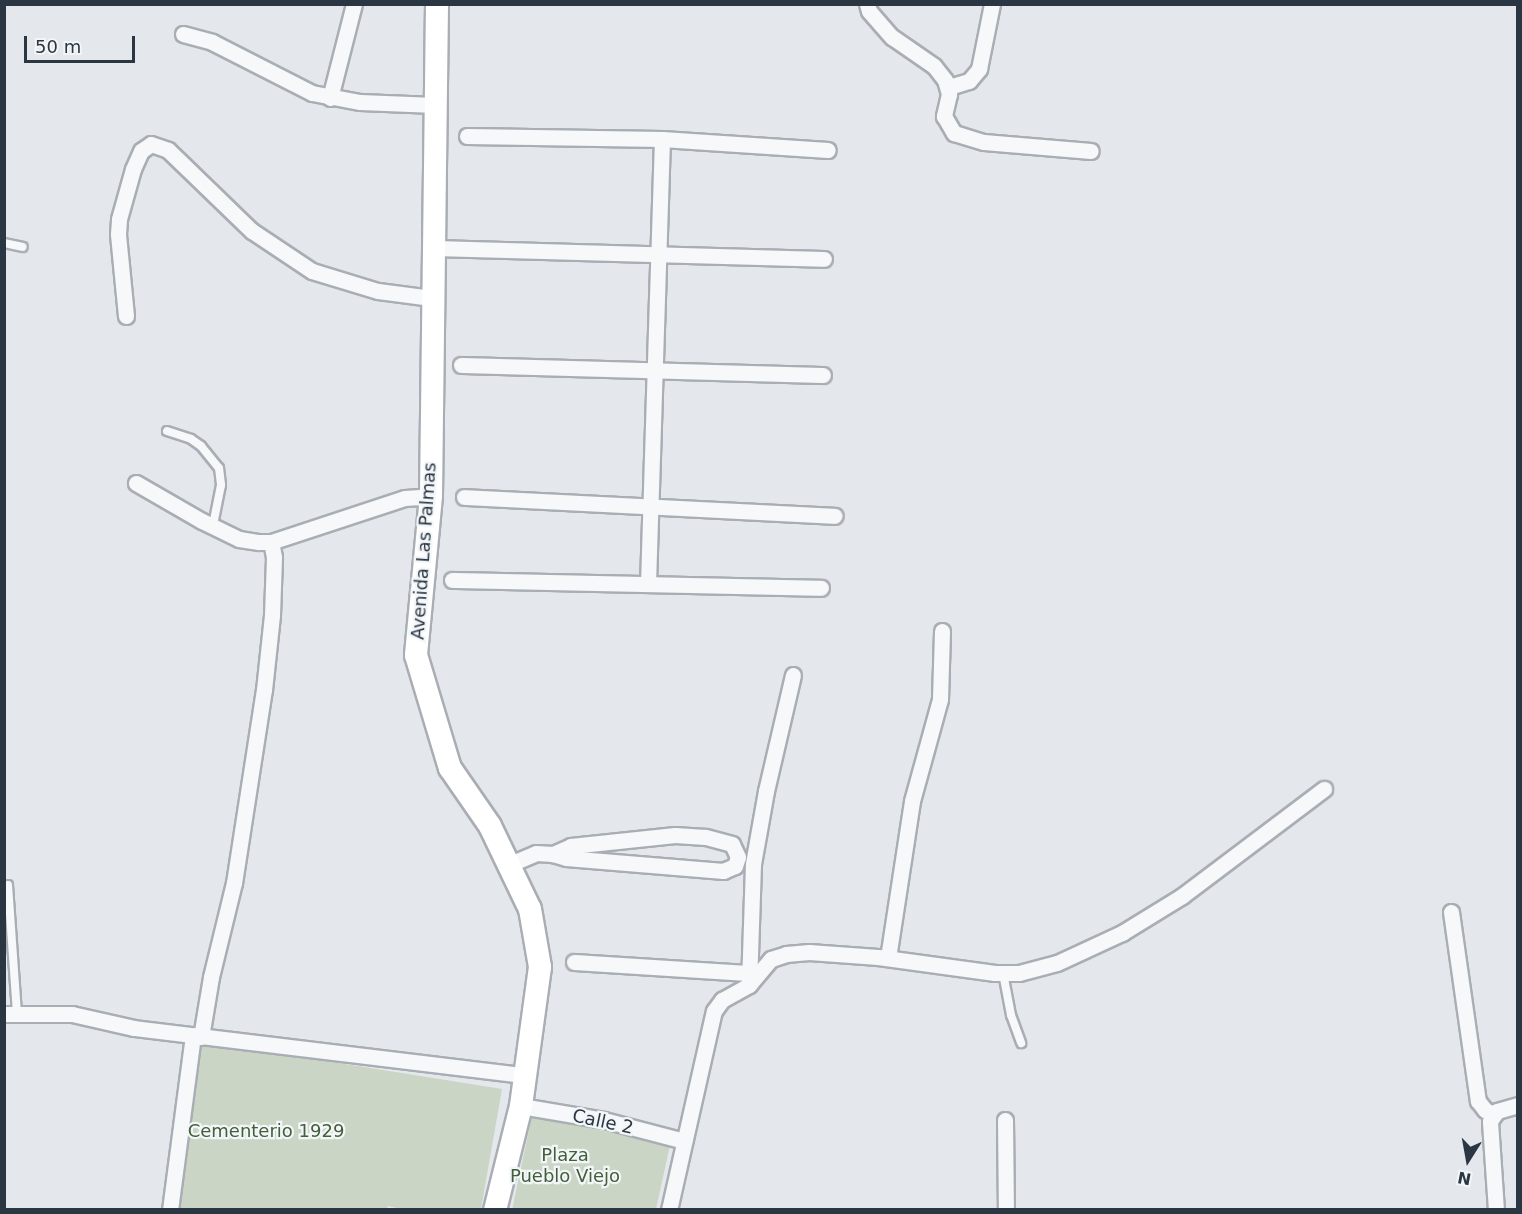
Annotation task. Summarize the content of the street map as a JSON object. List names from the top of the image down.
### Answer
{
  "streets": {
    "street": ["Avenida Las Palmas", "Calle 2"]
  },
  "crossings": [
    ["Avenida Las Palmas", "Calle 2"]
  ],
  "parks": ["Cementerio 1929", "Plaza Pueblo Viejo"],
  "scale_bar": "50 m",
  "north": "bottom"
}
